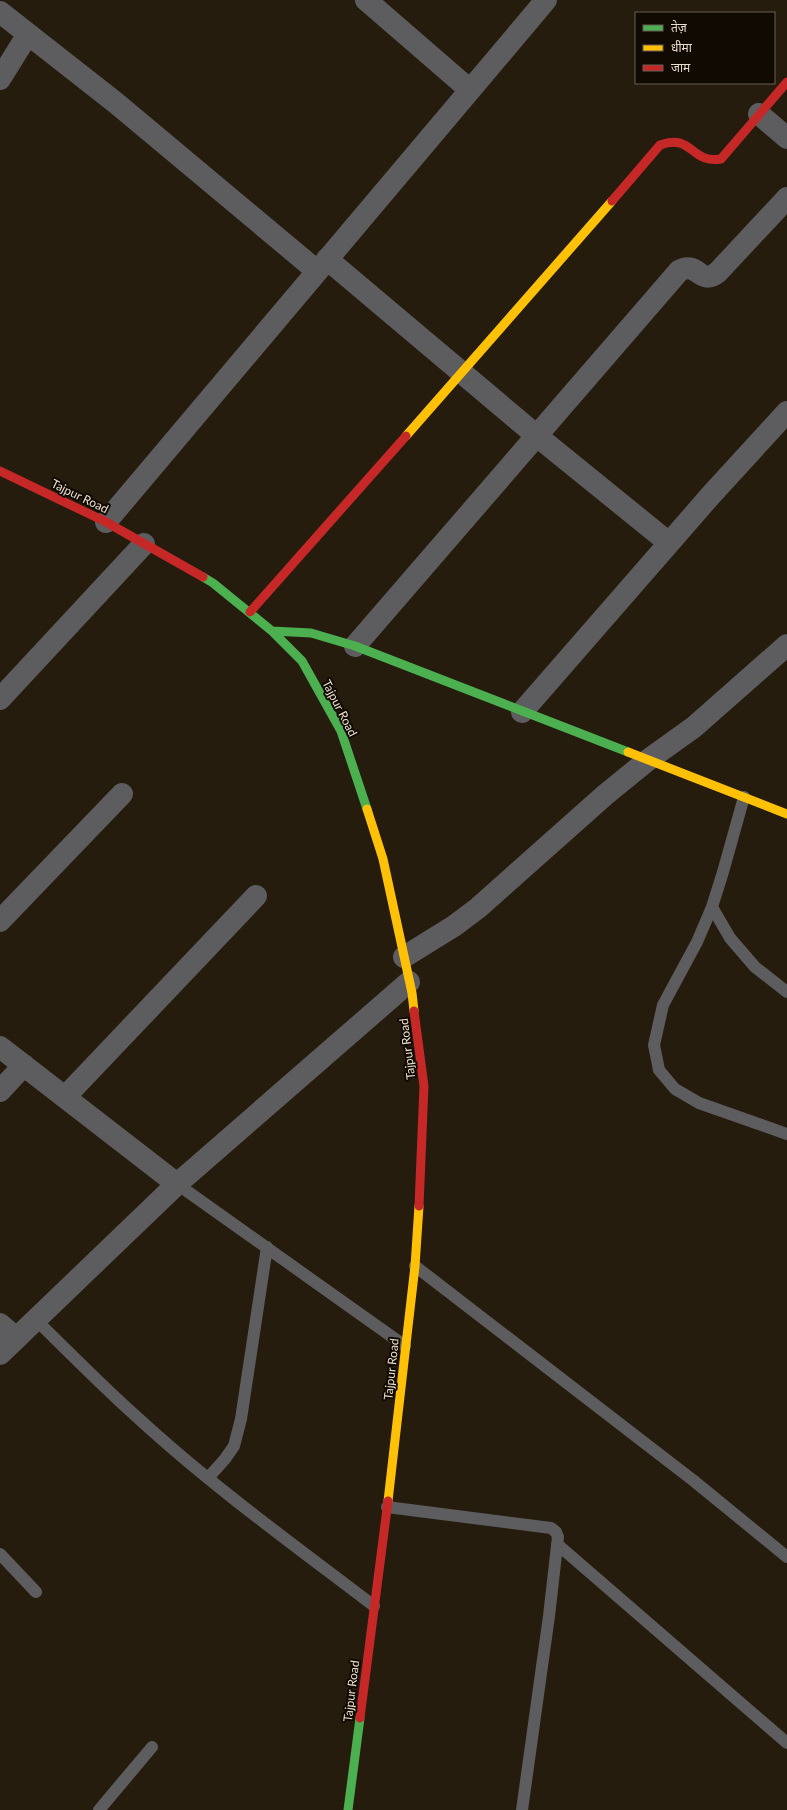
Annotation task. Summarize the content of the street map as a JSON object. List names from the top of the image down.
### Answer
{
  "streets": {
    "main road": ["Tajpur Road"]
  },
  "legend": ["तेज़", "धीमा", "जाम"]
}
